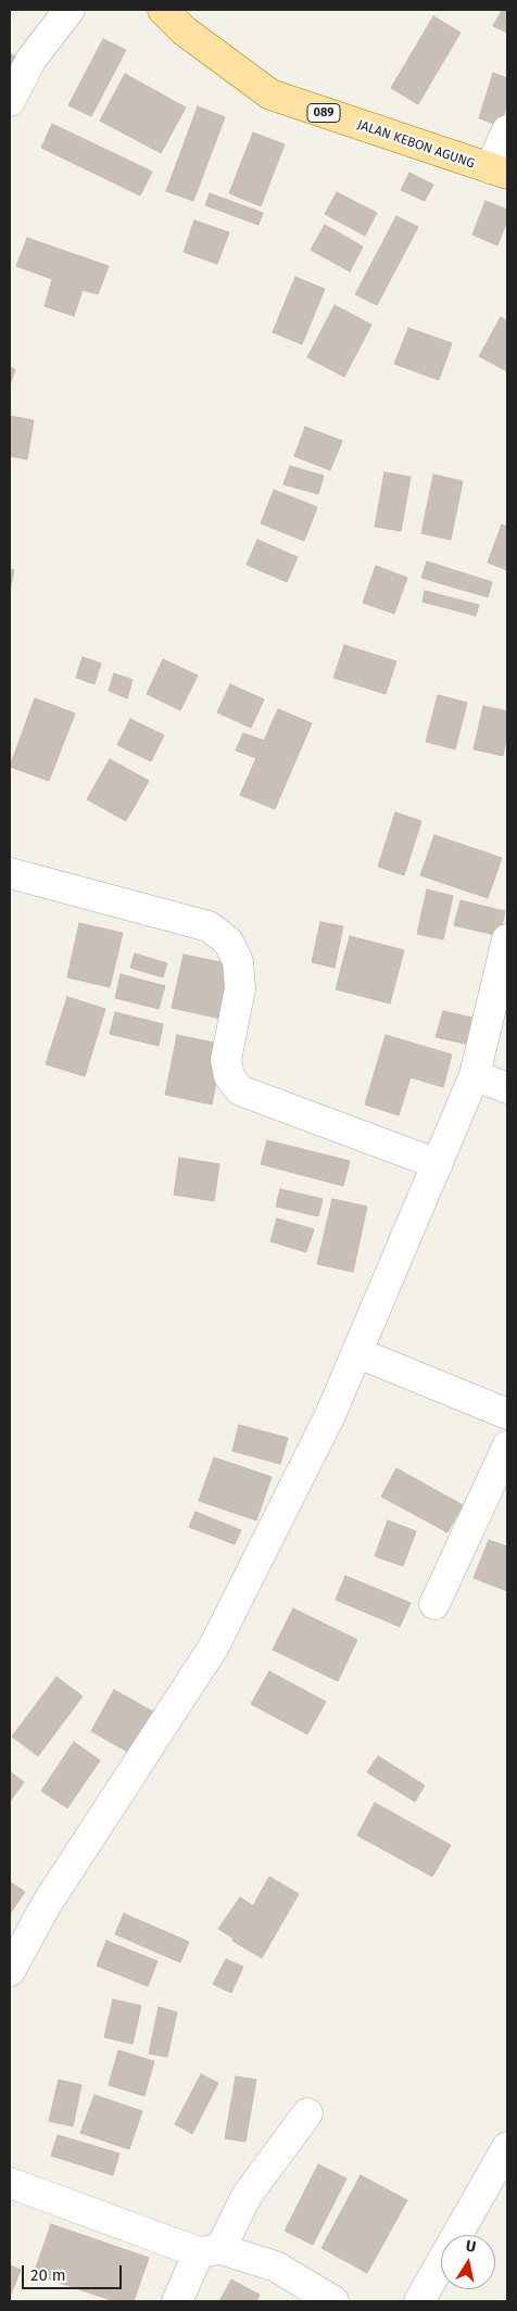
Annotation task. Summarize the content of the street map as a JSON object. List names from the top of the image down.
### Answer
{
  "streets": {
    "main road": ["089", "JALAN KEBON AGUNG"]
  },
  "scale_bar": "20 m",
  "north": "top"
}
